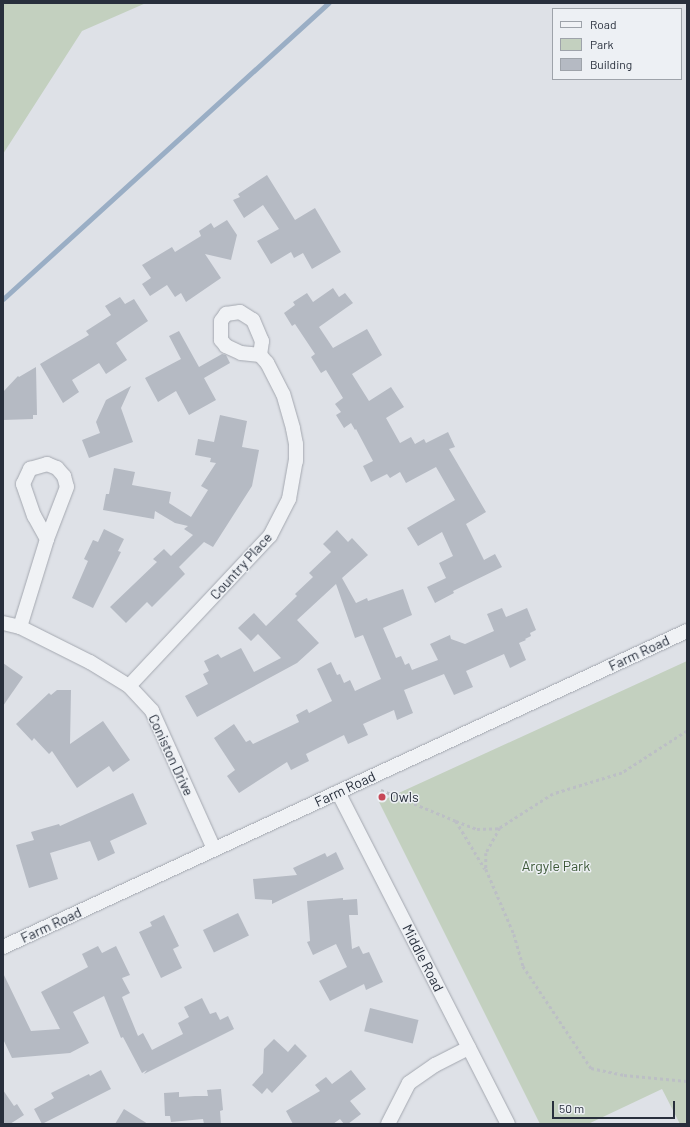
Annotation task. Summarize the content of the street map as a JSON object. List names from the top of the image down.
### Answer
{
  "streets": {
    "street": [
      "Country Place",
      "Farm Road",
      "Coniston Drive",
      "Middle Road"
    ]
  },
  "crossings": [
    ["Country Place", "Coniston Drive"],
    ["Farm Road", "Coniston Drive"],
    ["Farm Road", "Middle Road"]
  ],
  "parks": ["Argyle Park"],
  "places": ["Owls"],
  "legend": ["Road", "Park", "Building"],
  "scale_bar": "50 m"
}
